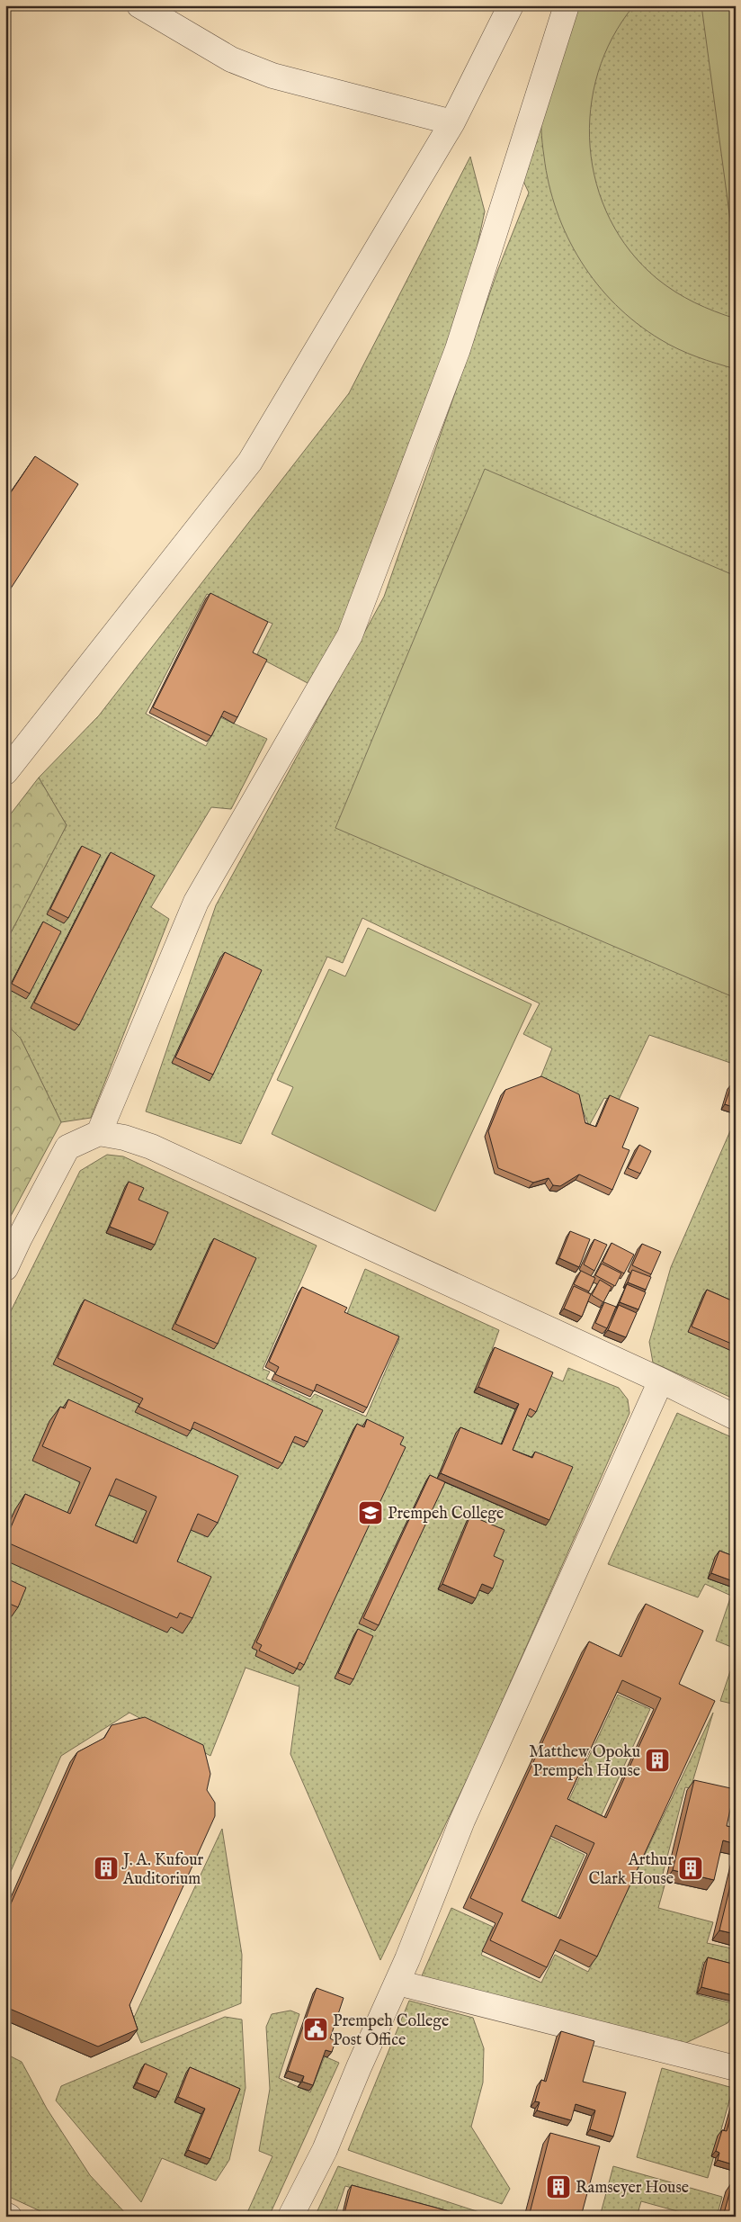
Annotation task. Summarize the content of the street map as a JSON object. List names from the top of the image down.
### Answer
{
  "places": {
    "school or university": ["Prempeh College"],
    "building": [
      "Matthew Opoku Prempeh House",
      "J. A. Kufour Auditorium",
      "Arthur Clark House",
      "Ramseyer House"
    ],
    "public building": ["Prempeh College Post Office"]
  }
}
